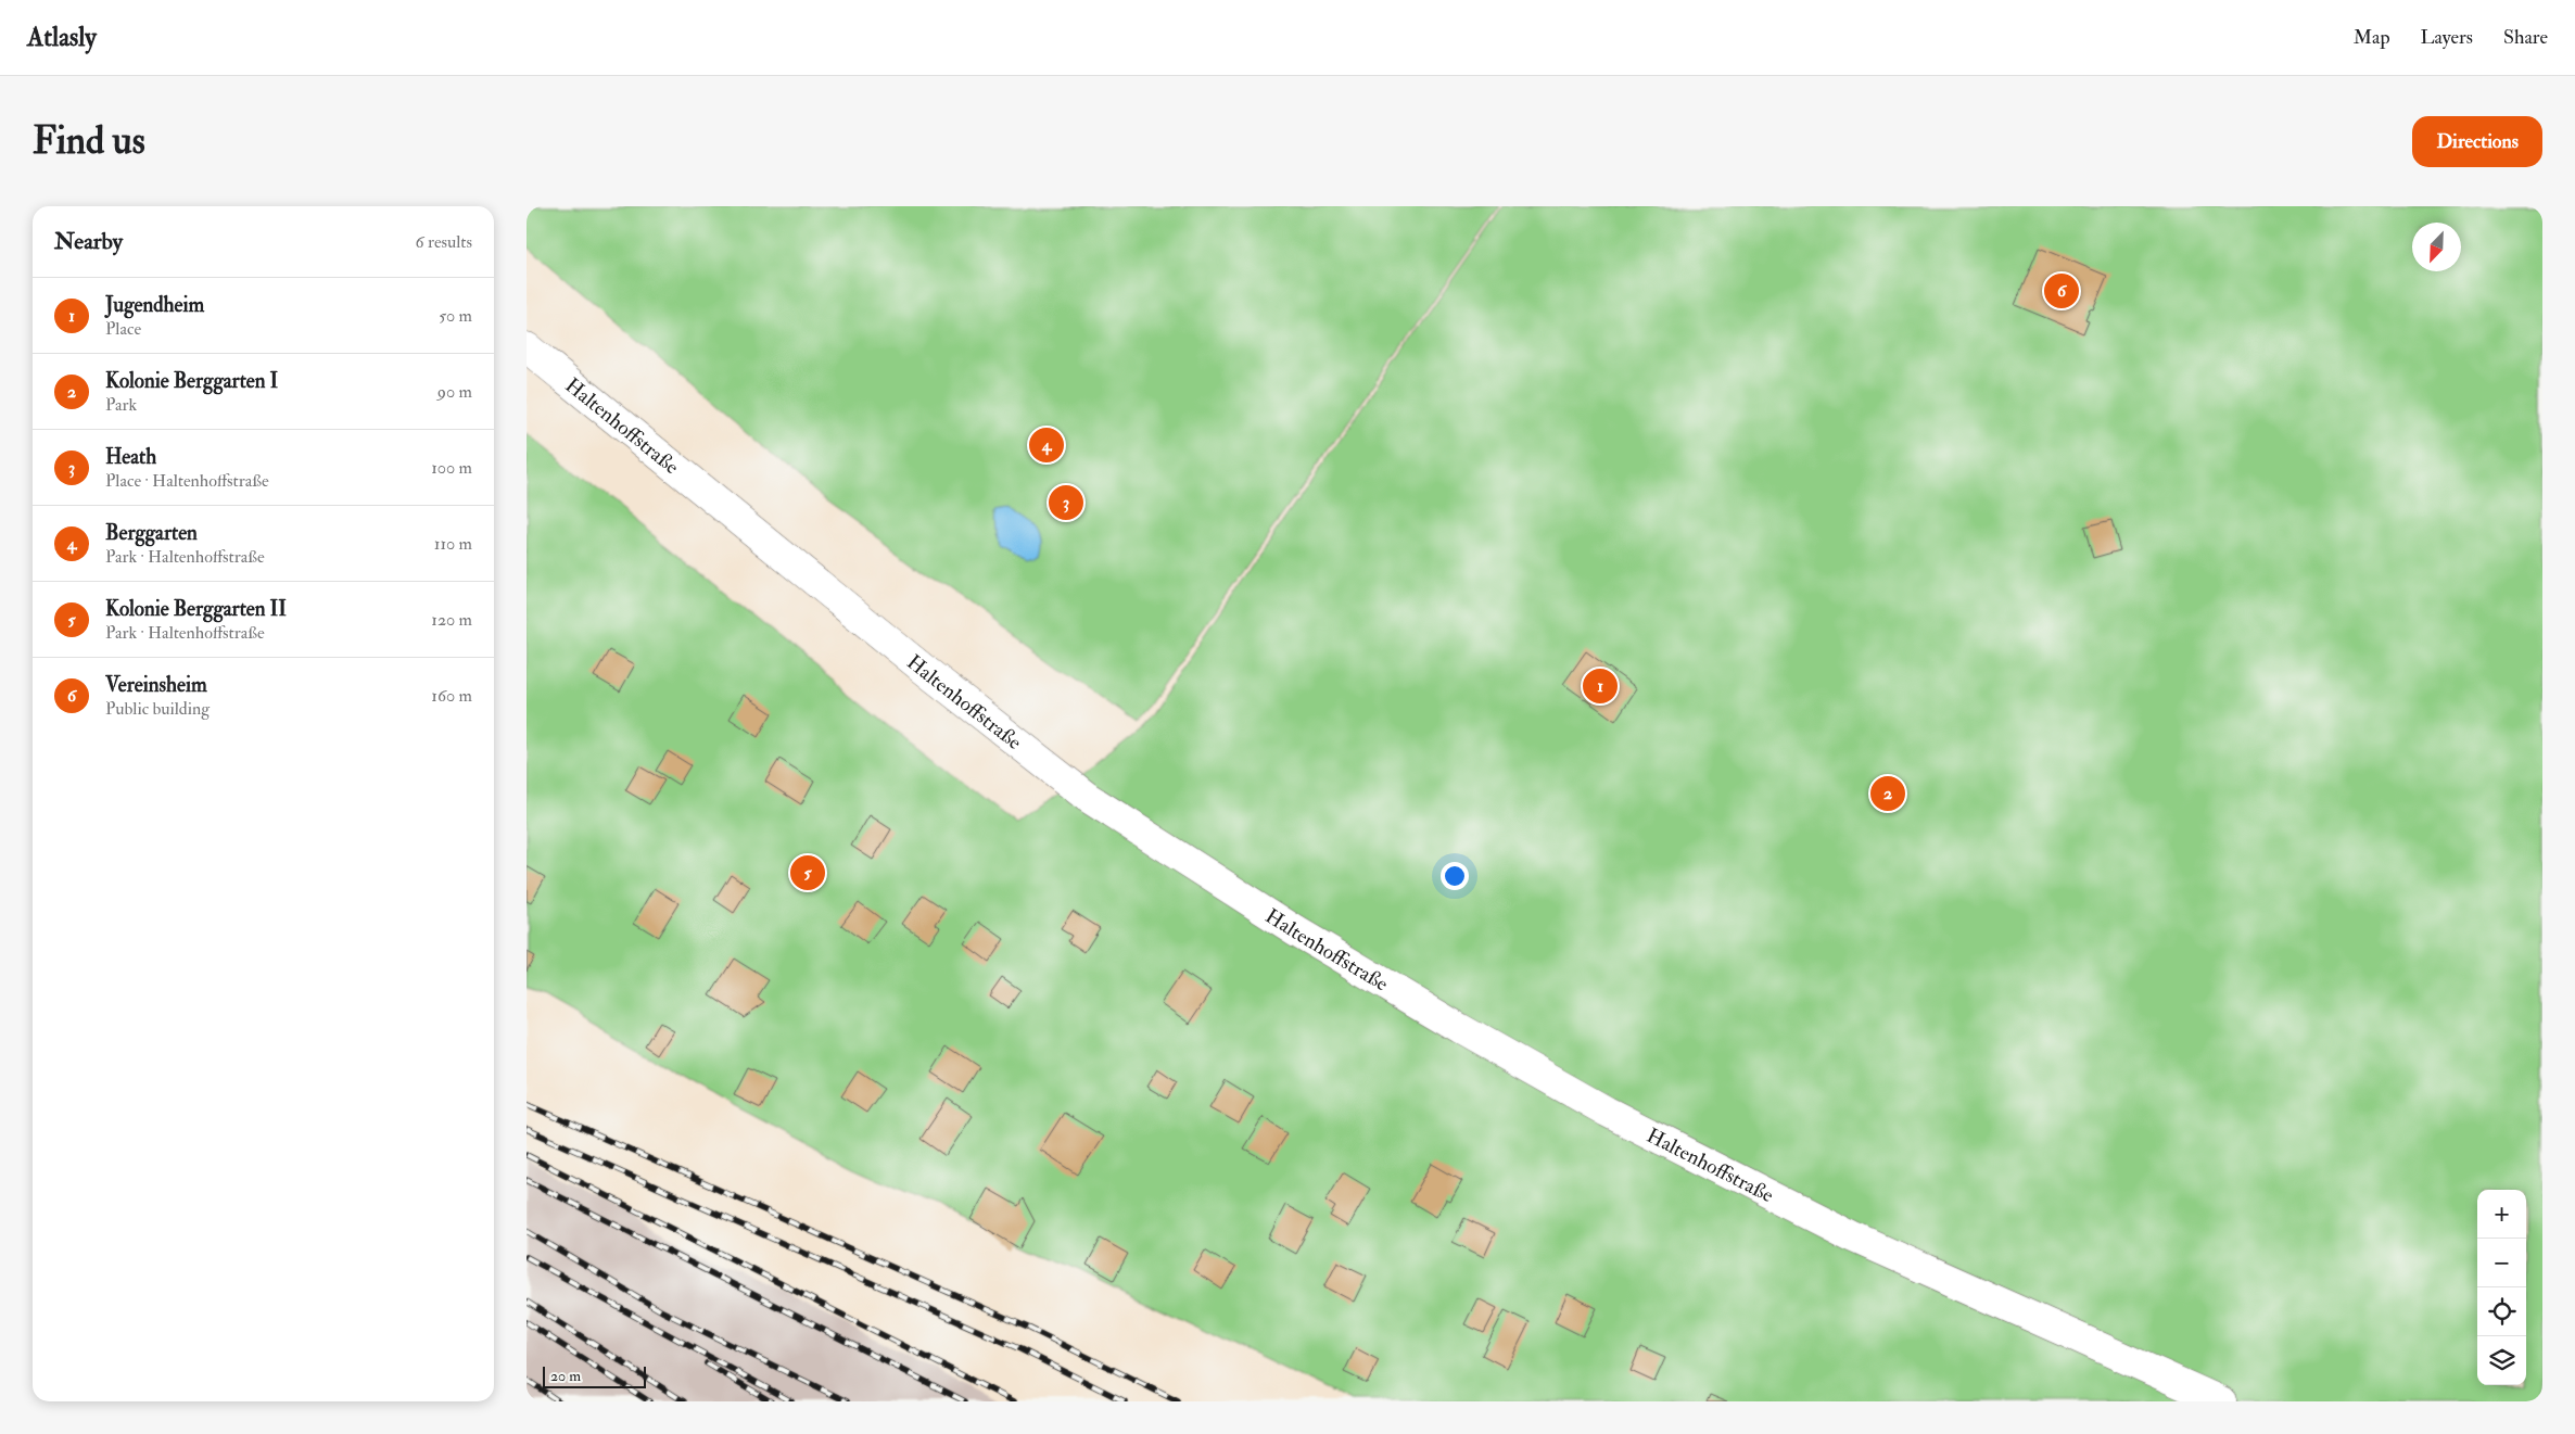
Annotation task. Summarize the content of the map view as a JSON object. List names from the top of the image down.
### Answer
{
  "streets": {
    "street": ["Haltenhoffstraße"]
  },
  "scale_bar": "20 m",
  "north": "bottom left",
  "page": {
    "header": "Atlasly",
    "nav": ["Map", "Layers", "Share"],
    "buttons": "Directions",
    "title": "Find us",
    "heading": ["Nearby", "6 results"],
    "pins": [
      "6",
      "4",
      "3",
      "1",
      "2",
      "5"
    ],
    "list": [
      {
        "mark": "1",
        "name": "Jugendheim",
        "note": "Place",
        "value": "50 m"
      },
      {
        "mark": "2",
        "name": "Kolonie Berggarten I",
        "note": "Park",
        "value": "90 m"
      },
      {
        "mark": "3",
        "name": "Heath",
        "note": "Place · Haltenhoffstraße",
        "value": "100 m"
      },
      {
        "mark": "4",
        "name": "Berggarten",
        "note": "Park · Haltenhoffstraße",
        "value": "110 m"
      },
      {
        "mark": "5",
        "name": "Kolonie Berggarten II",
        "note": "Park · Haltenhoffstraße",
        "value": "120 m"
      },
      {
        "mark": "6",
        "name": "Vereinsheim",
        "note": "Public building",
        "value": "160 m"
      }
    ],
    "map_buttons": ["+", "−"],
    "scale": "20 m"
  }
}
